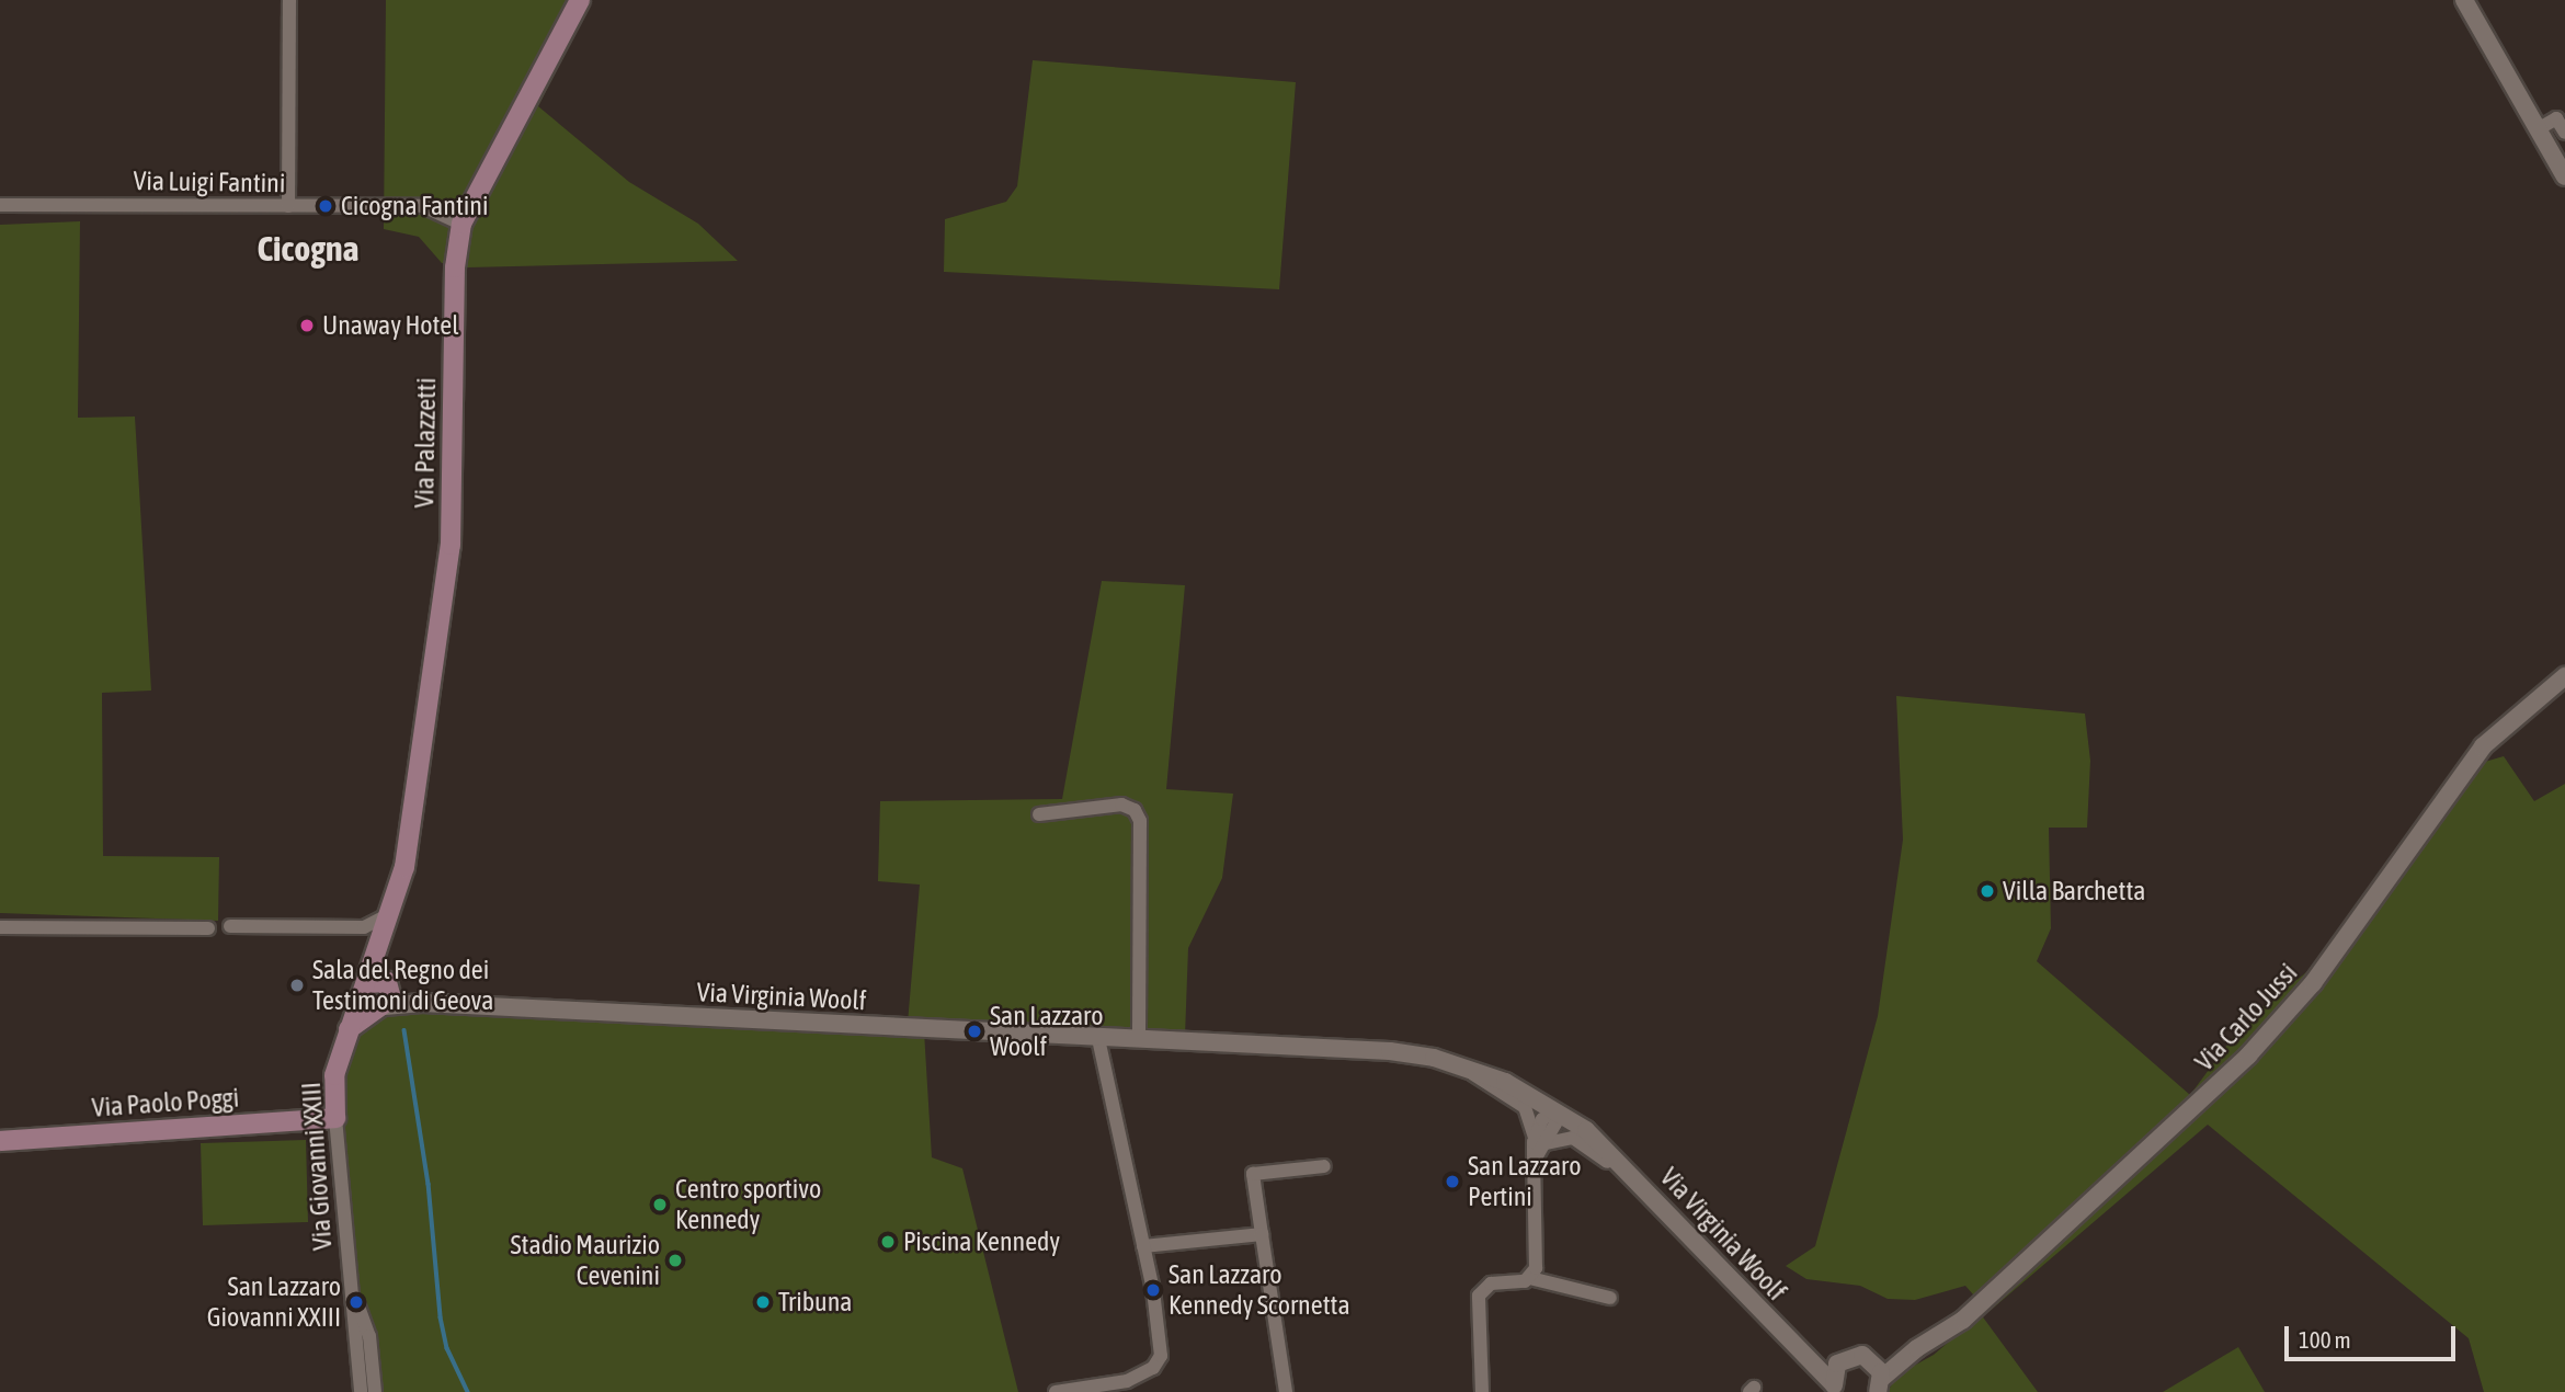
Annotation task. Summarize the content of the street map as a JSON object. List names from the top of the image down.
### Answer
{
  "streets": {
    "main road": ["Via Palazzetti", "Via Paolo Poggi", "Via Giovanni XXIII"],
    "street": ["Via Luigi Fantini", "Via Virginia Woolf", "Via Carlo Jussi"]
  },
  "crossings": [
    ["Via Luigi Fantini", "Via Palazzetti"],
    ["Via Palazzetti", "Via Virginia Woolf"],
    ["Via Palazzetti", "Via Giovanni XXIII"],
    ["Via Virginia Woolf", "Via Carlo Jussi"],
    ["Via Virginia Woolf", "Via Giovanni XXIII"],
    ["Via Paolo Poggi", "Via Giovanni XXIII"]
  ],
  "districts": ["Cicogna"],
  "places": [
    "Cicogna Fantini",
    "Unaway Hotel",
    "Villa Barchetta",
    "Sala del Regno dei Testimoni di Geova",
    "San Lazzaro Woolf",
    "San Lazzaro Pertini",
    "Centro sportivo Kennedy",
    "Piscina Kennedy",
    "Stadio Maurizio Cevenini",
    "San Lazzaro Kennedy Scornetta",
    "San Lazzaro Giovanni XXIII",
    "Tribuna"
  ],
  "scale_bar": "100 m"
}
